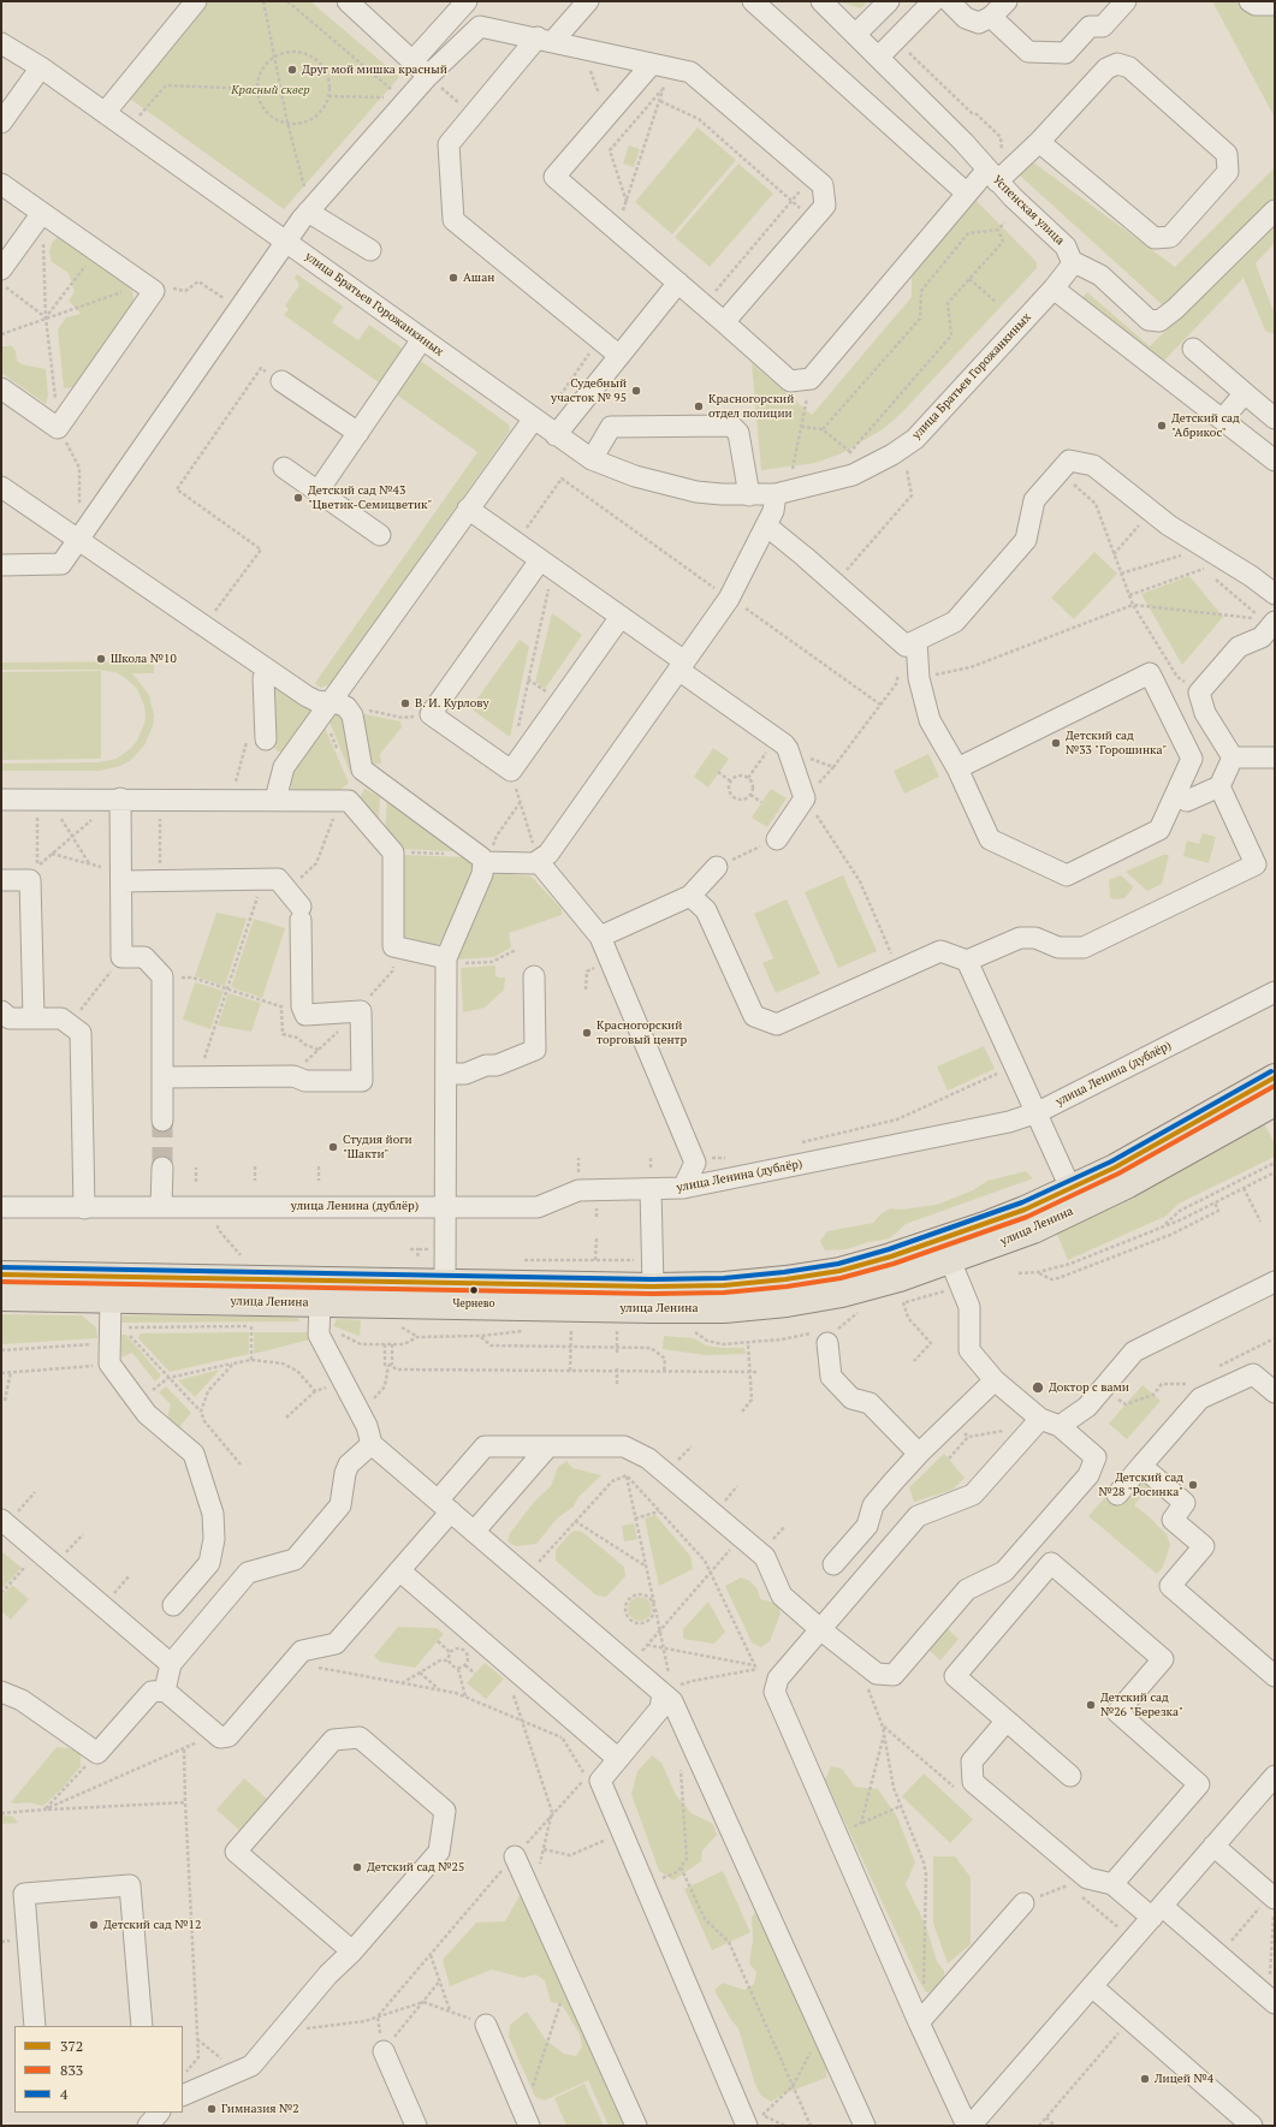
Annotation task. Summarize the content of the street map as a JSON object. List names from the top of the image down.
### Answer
{
  "streets": {
    "main road": ["улица Ленина"],
    "street": ["Успенская улица", "улица Братьев Горожанкиных", "улица Ленина (дублёр)"]
  },
  "parks": ["Красный сквер"],
  "places": [
    "Друг мой мишка красный",
    "Ашан",
    "Судебный участок № 95",
    "Красногорский отдел полиции",
    "Детский сад \"Абрикос\"",
    "Детский сад №43 \"Цветик-Семицветик\"",
    "Школа №10",
    "В. И. Курлову",
    "Детский сад №33 \"Горошинка\"",
    "Красногорский торговый центр",
    "Студия йоги \"Шакти\"",
    "Чернево",
    "Доктор с вами",
    "Детский сад №28 \"Росинка\"",
    "Детский сад №26 \"Березка\"",
    "Детский сад №25",
    "Детский сад №12",
    "Лицей №4",
    "Гимназия №2"
  ],
  "lines": ["transit line 4", "transit line 372", "transit line 833"],
  "legend": ["372", "833", "4"]
}
